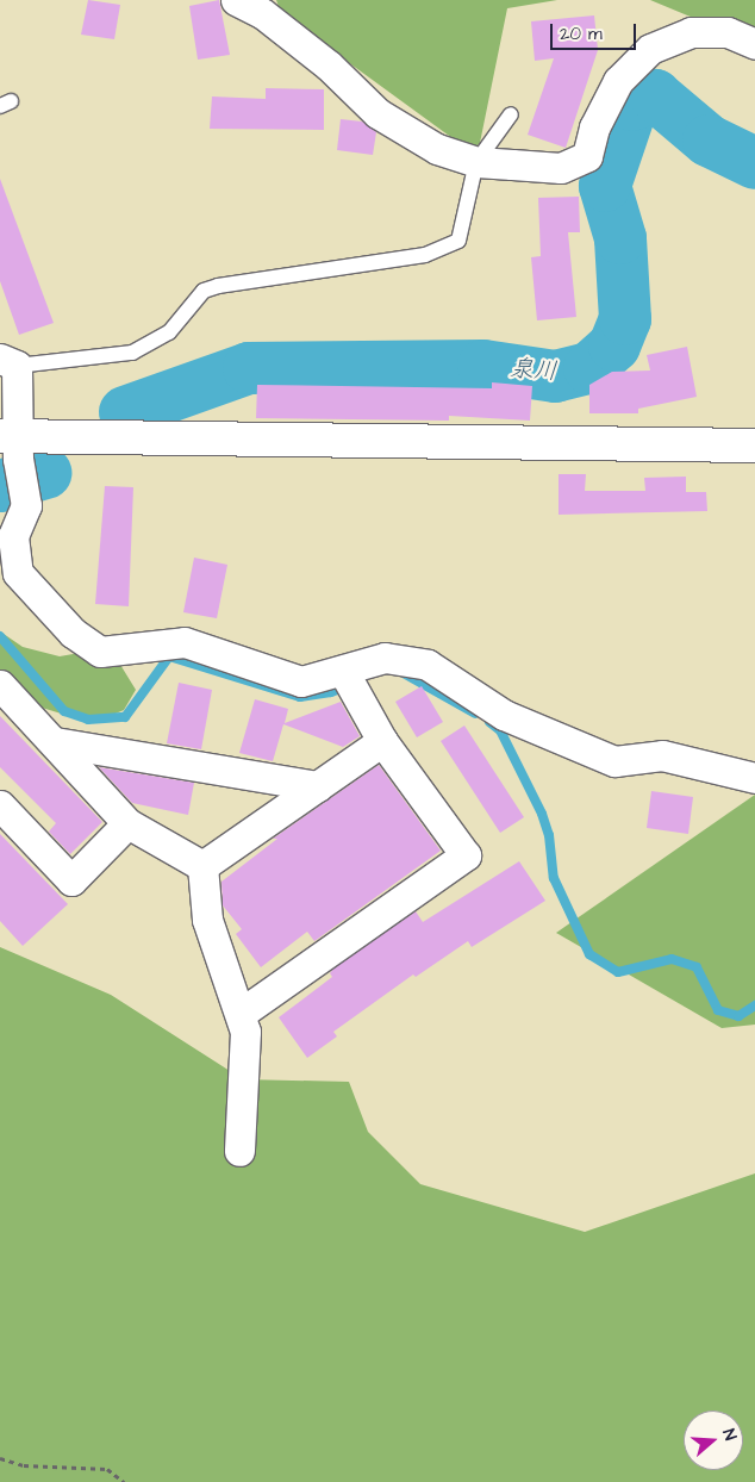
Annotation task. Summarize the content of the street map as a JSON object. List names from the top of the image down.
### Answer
{
  "water": ["泉川"],
  "scale_bar": "20 m",
  "north": "right"
}
